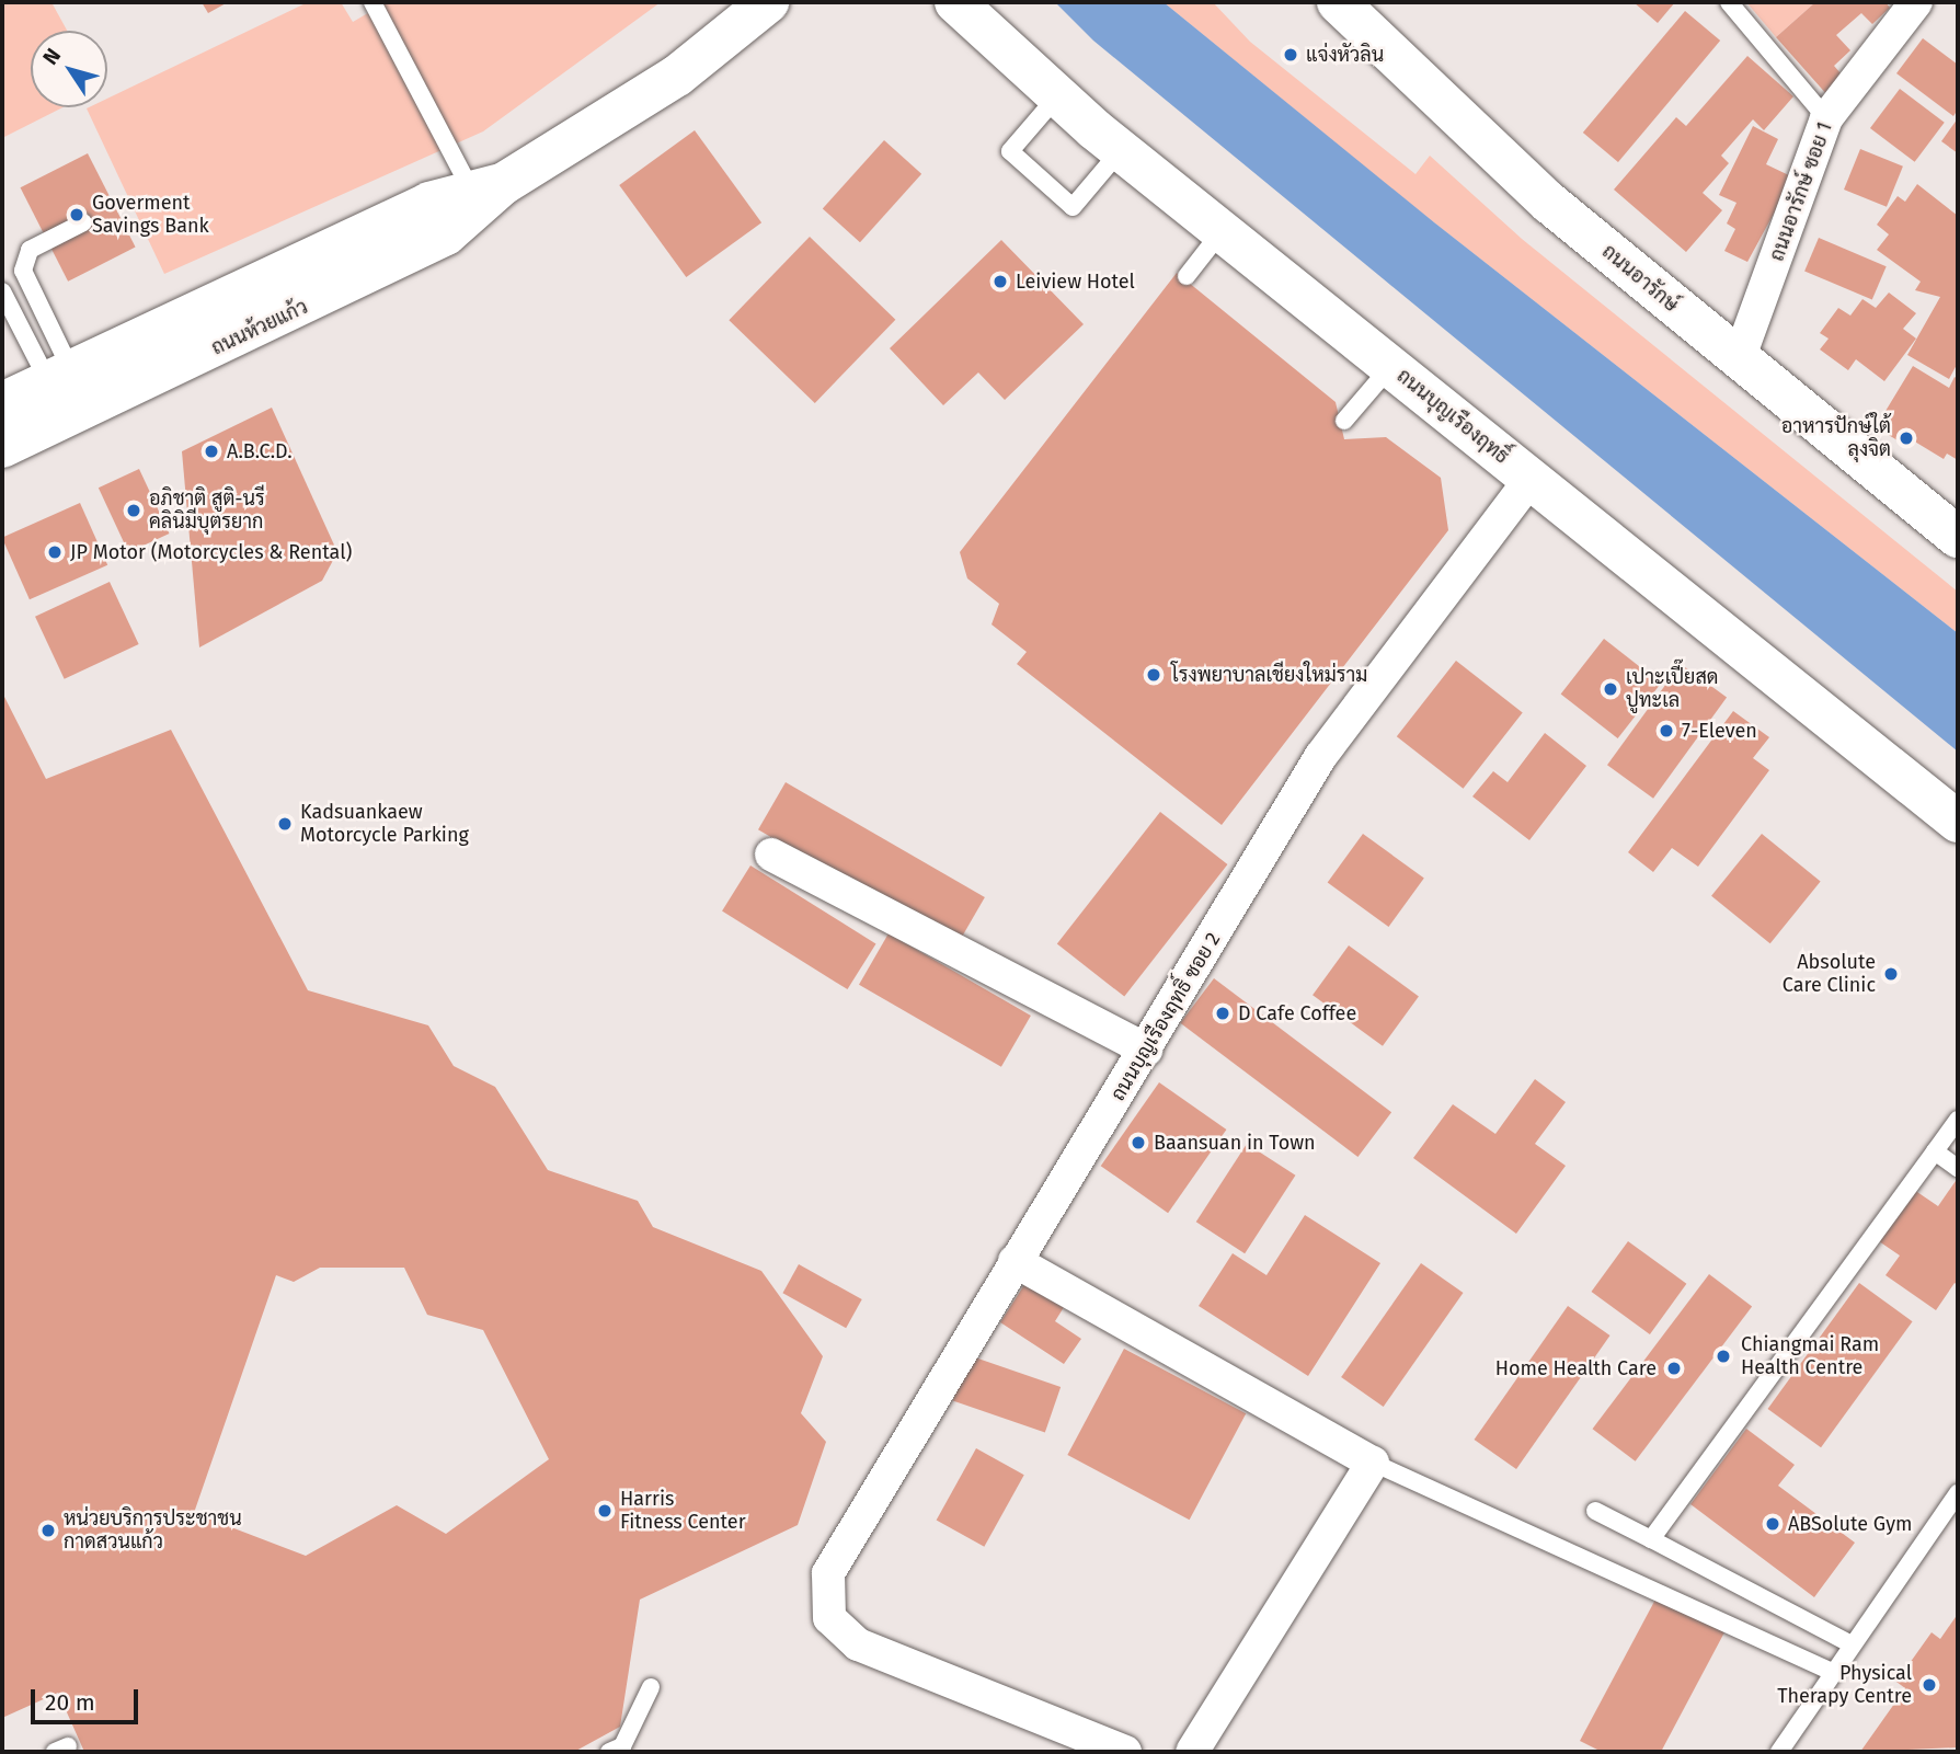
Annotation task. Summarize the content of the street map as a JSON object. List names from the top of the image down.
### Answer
{
  "streets": {
    "main road": ["ถนนอารักษ์", "ถนนห้วยแก้ว", "ถนนบุญเรืองฤทธิ์"],
    "street": ["ถนนอารักษ์ ซอย 1", "ถนนบุญเรืองฤทธิ์ ซอย 2"]
  },
  "crossings": [
    ["ถนนอารักษ์ ซอย 1", "ถนนอารักษ์"],
    ["ถนนบุญเรืองฤทธิ์", "ถนนบุญเรืองฤทธิ์ ซอย 2"]
  ],
  "places": [
    "แจ่งหัวลิน",
    "Goverment Savings Bank",
    "Leiview Hotel",
    "อาหารปักษ์ใต้ ลุงจิต",
    "A.B.C.D.",
    "อภิชาติ สูติ-นรี คลินิมีบุตรยาก",
    "JP Motor (Motorcycles & Rental)",
    "โรงพยาบาลเชียงใหม่ราม",
    "เปาะเปี๊ยสด ปูทะเล",
    "7-Eleven",
    "Kadsuankaew Motorcycle Parking",
    "Absolute Care Clinic",
    "D Cafe Coffee",
    "Baansuan in Town",
    "Chiangmai Ram Health Centre",
    "Home Health Care",
    "Harris Fitness Center",
    "ABSolute Gym",
    "หน่วยบริการประชาชน กาดสวนแก้ว",
    "Physical Therapy Centre"
  ],
  "scale_bar": "20 m",
  "north": "top left"
}
